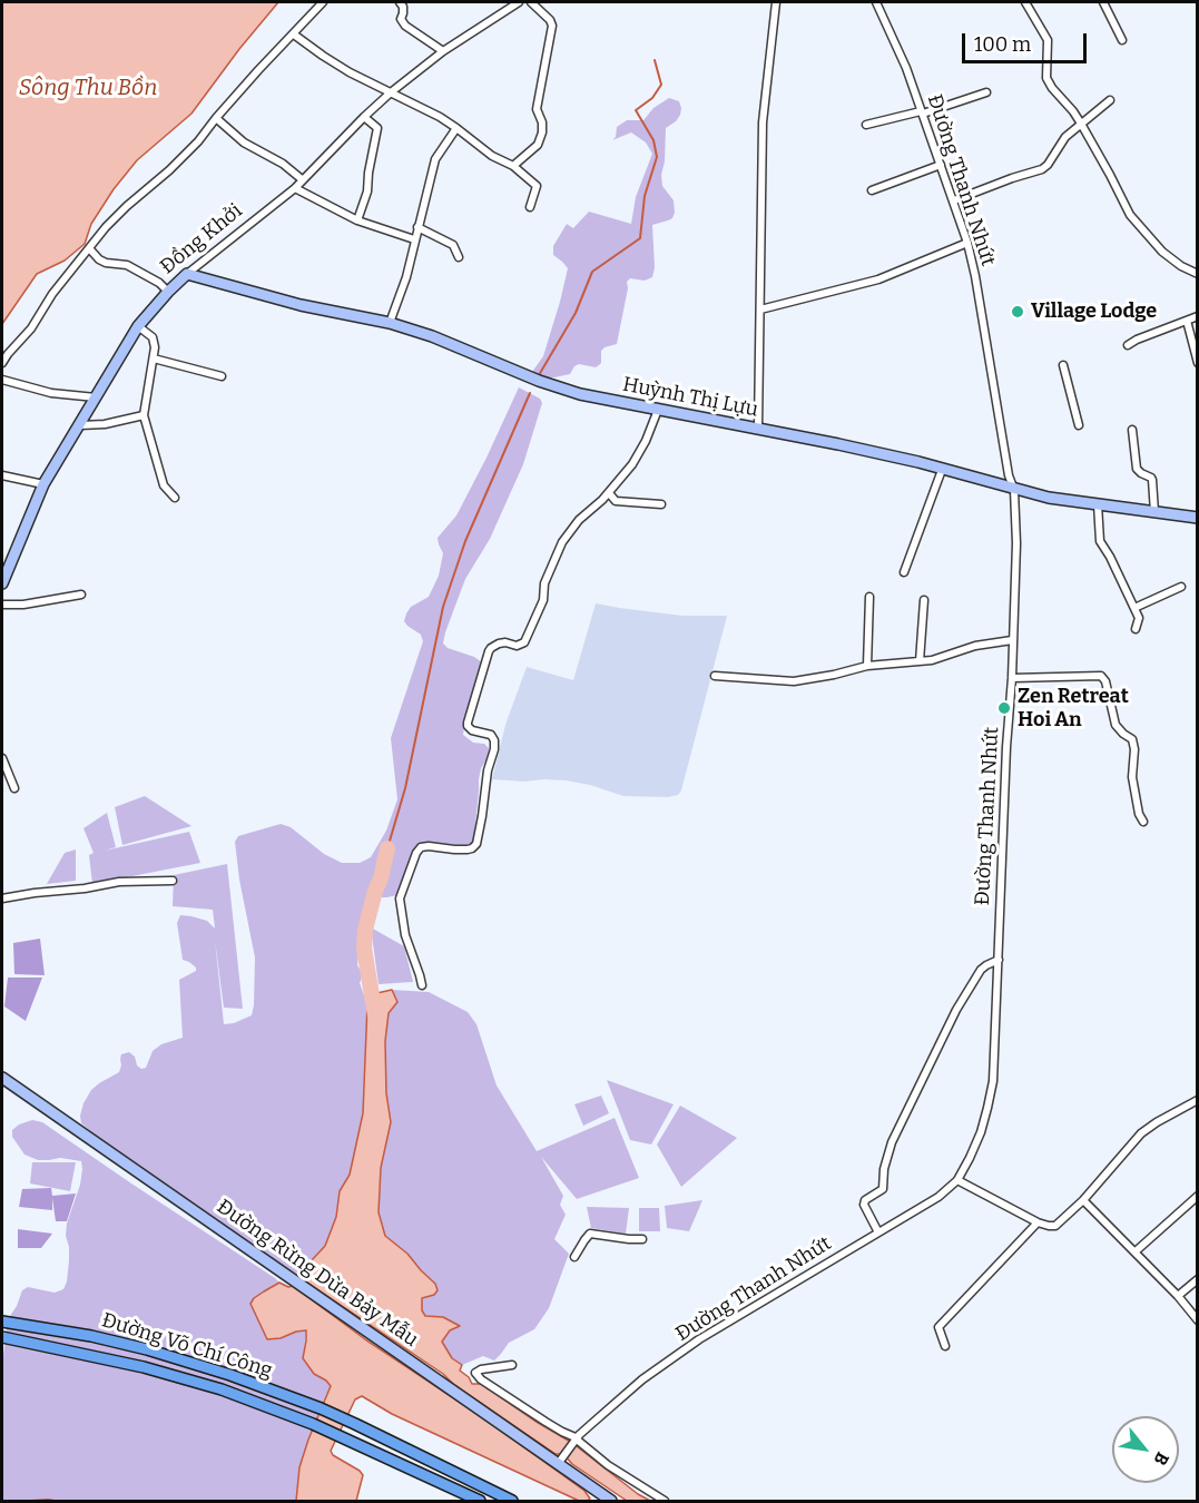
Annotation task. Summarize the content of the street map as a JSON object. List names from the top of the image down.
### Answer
{
  "streets": {
    "main road": ["Đường Võ Chí Công"],
    "street": [
      "Đường Thanh Nhứt",
      "Đồng Khởi",
      "Huỳnh Thị Lựu",
      "Đường Rừng Dừa Bảy Mẫu"
    ]
  },
  "crossings": [
    ["Đường Thanh Nhứt", "Huỳnh Thị Lựu"],
    ["Đường Thanh Nhứt", "Đường Rừng Dừa Bảy Mẫu"],
    ["Đồng Khởi", "Huỳnh Thị Lựu"]
  ],
  "water": ["Sông Thu Bồn"],
  "places": ["Village Lodge", "Zen Retreat Hoi An"],
  "scale_bar": "100 m",
  "north": "bottom right"
}
